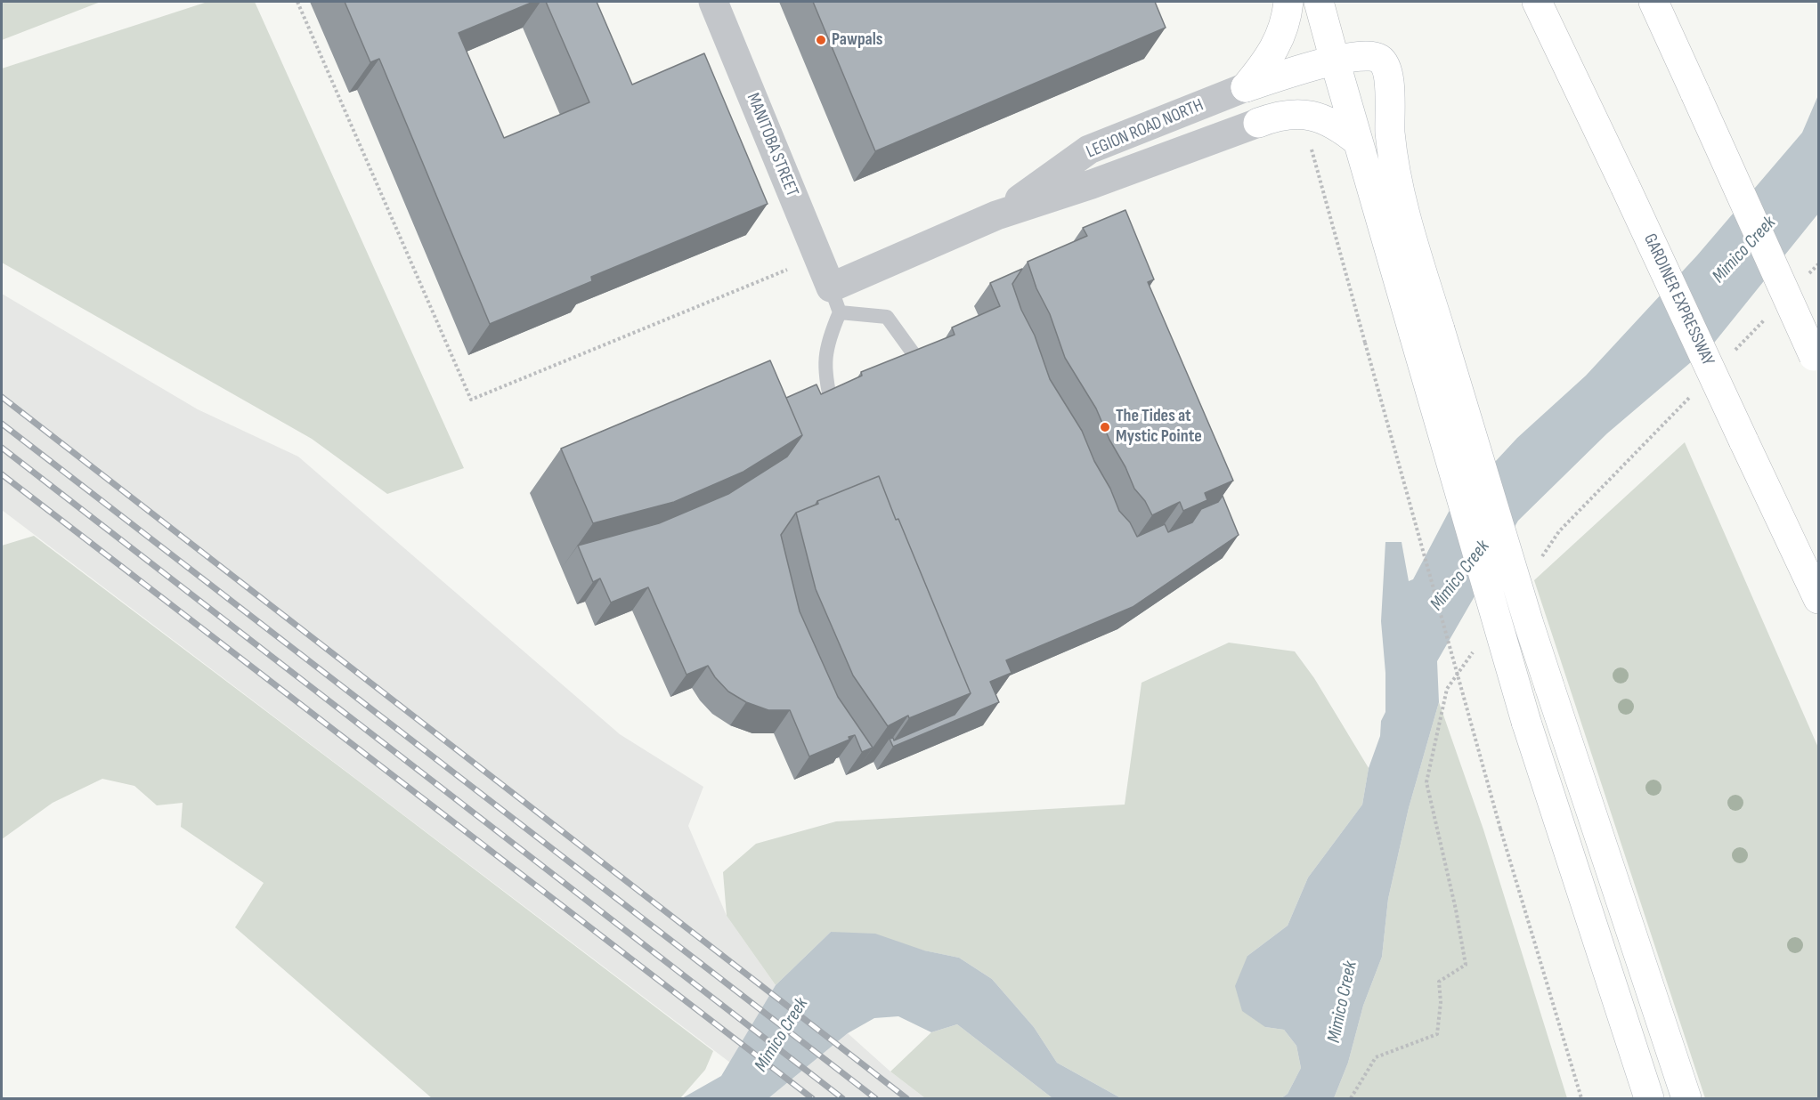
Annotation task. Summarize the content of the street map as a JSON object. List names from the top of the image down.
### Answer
{
  "streets": {
    "main road": ["GARDINER EXPRESSWAY"],
    "street": ["LEGION ROAD NORTH", "MANITOBA STREET"]
  },
  "crossings": [
    ["LEGION ROAD NORTH", "MANITOBA STREET"]
  ],
  "water": ["Mimico Creek"],
  "places": ["Pawpals", "The Tides at Mystic Pointe"]
}
